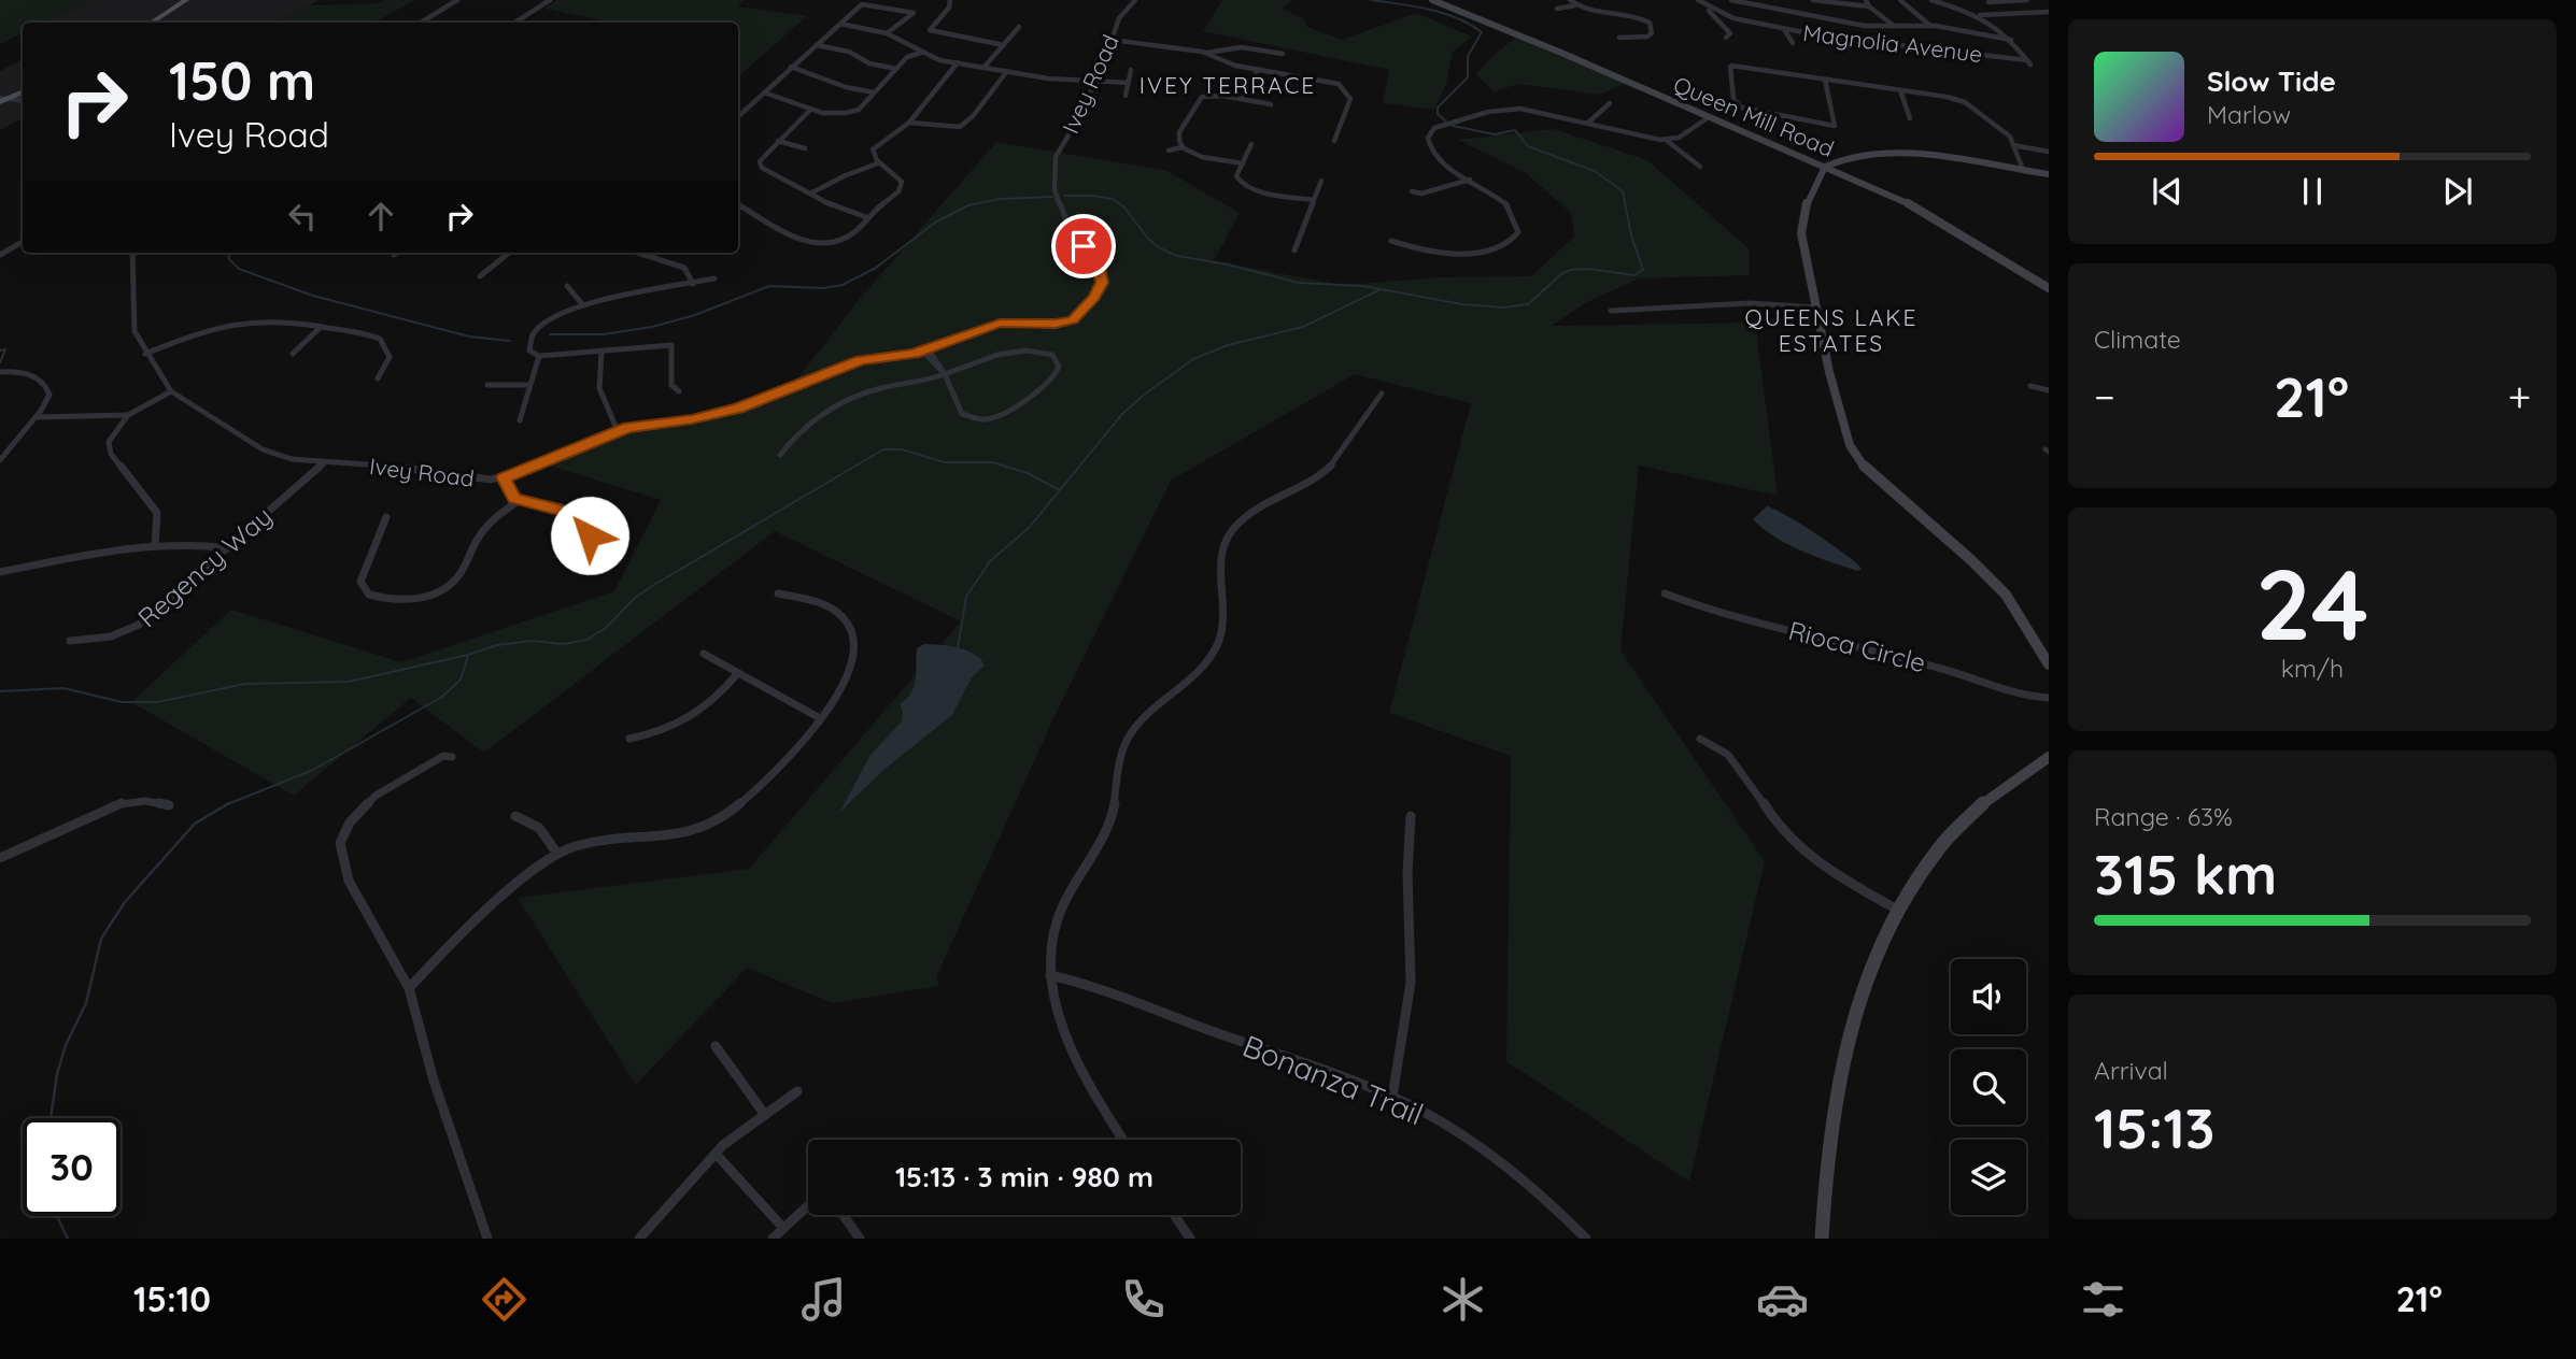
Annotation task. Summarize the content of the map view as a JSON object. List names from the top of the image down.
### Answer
{
  "streets": {
    "street": [
      "Magnolia Avenue",
      "Ivey Road",
      "Queen Mill Road",
      "Regency Way",
      "Rioca Circle",
      "Bonanza Trail"
    ]
  },
  "crossings": [
    ["Ivey Road", "Regency Way"]
  ],
  "districts": ["IVEY TERRACE", "QUEENS LAKE ESTATES"],
  "page": {
    "turn": ["150 m", "Ivey Road"],
    "song": ["Slow Tide", "Marlow"],
    "tile": [
      "Climate",
      ["24", "km/h"],
      ["Range · 63%", "315 km"],
      ["Arrival", "15:13"]
    ],
    "heat": ["−", "21°", "+"],
    "limit": "30",
    "trip": "15:13 · 3 min · 980 m",
    "tabs": ["15:10", "21°"]
  }
}
